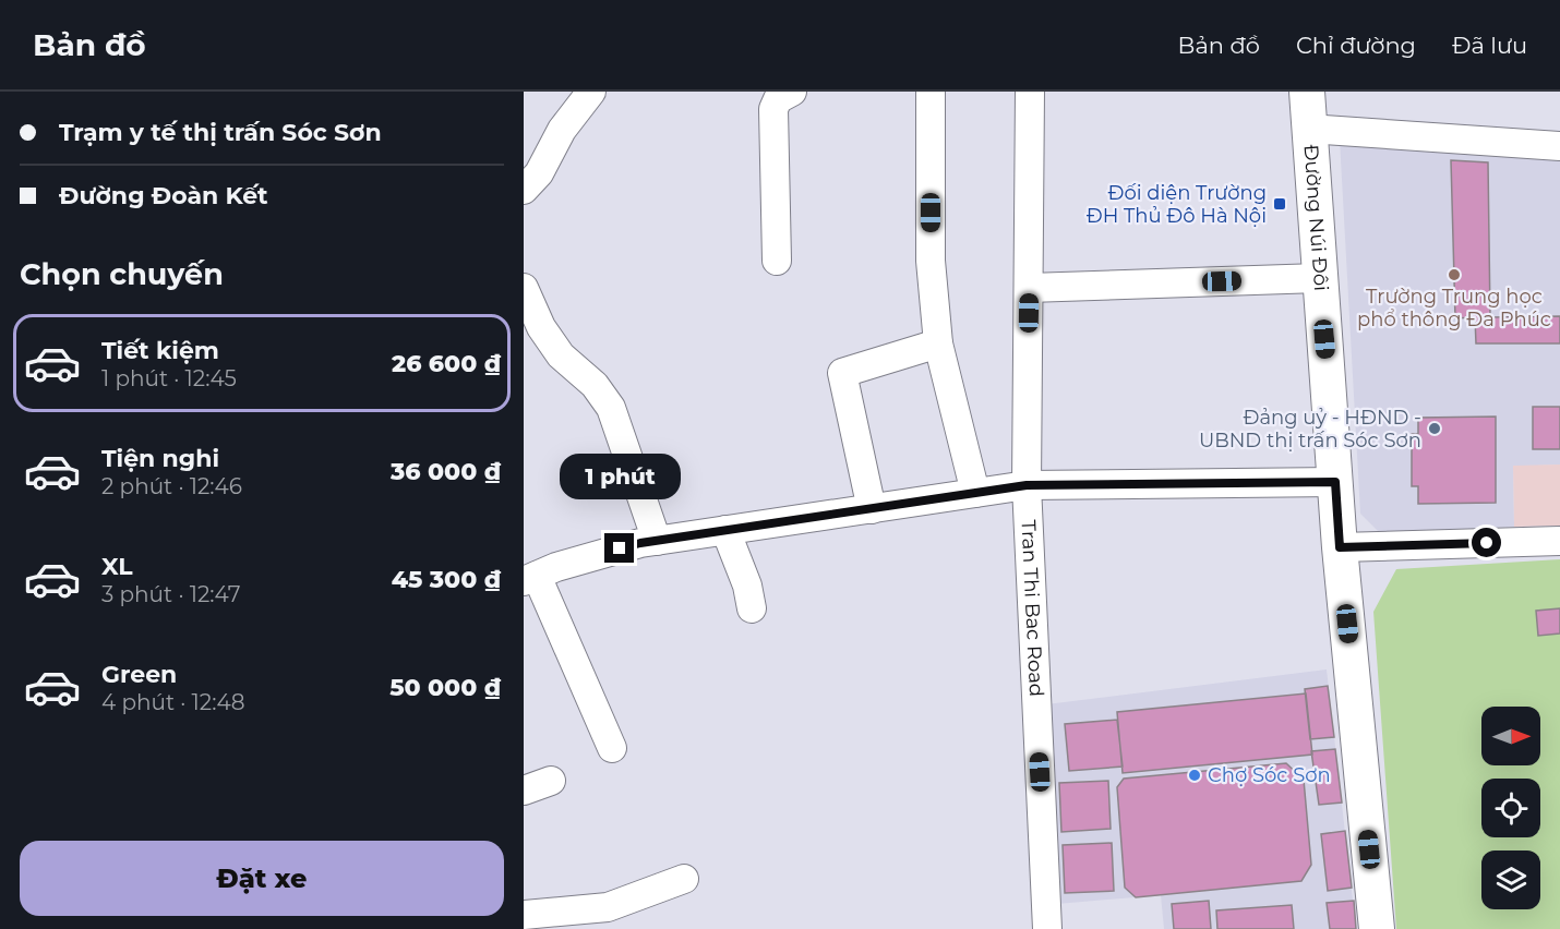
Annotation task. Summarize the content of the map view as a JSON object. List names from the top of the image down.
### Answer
{
  "streets": {
    "main road": ["Đường Núi Đôi"],
    "street": ["Tran Thi Bac Road"]
  },
  "places": {
    "transit": ["Đối diện Trường ĐH Thủ Đô Hà Nội"],
    "other": ["Trường Trung học phổ thông Đa Phúc", "Đảng uỷ - HĐND - UBND thị trấn Sóc Sơn", "Chợ Sóc Sơn"]
  },
  "north": "right",
  "page": {
    "header": "Bản đồ",
    "nav": ["Bản đồ", "Chỉ đường", "Đã lưu"],
    "banner": ["Trạm y tế thị trấn Sóc Sơn", "Đường Đoàn Kết"],
    "heading": "Chọn chuyến",
    "list": [
      {
        "name": "Tiết kiệm",
        "note": "1 phút · 12:45",
        "value": "26 600 ₫"
      },
      {
        "name": "Tiện nghi",
        "note": "2 phút · 12:46",
        "value": "36 000 ₫"
      },
      {
        "name": "XL",
        "note": "3 phút · 12:47",
        "value": "45 300 ₫"
      },
      {
        "name": "Green",
        "note": "4 phút · 12:48",
        "value": "50 000 ₫"
      }
    ],
    "bubble": "1 phút",
    "buttons": "Đặt xe"
  }
}
